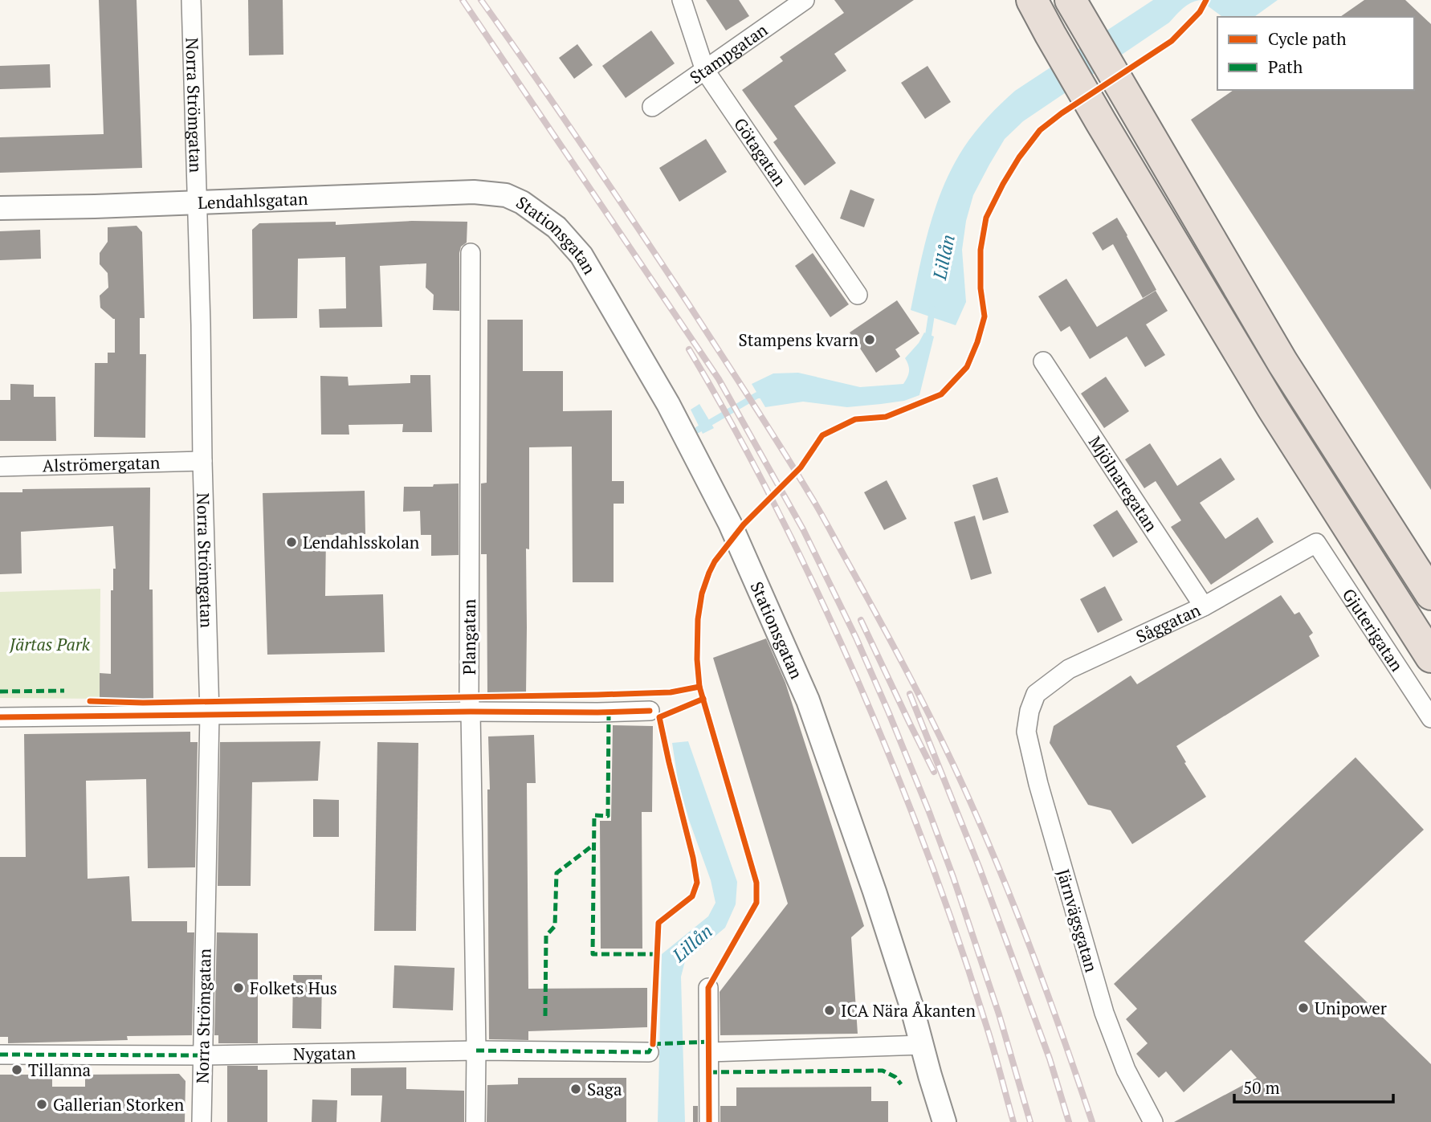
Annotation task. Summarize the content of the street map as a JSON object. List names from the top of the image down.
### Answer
{
  "streets": {
    "street": [
      "Stampgatan",
      "Norra Strömgatan",
      "Götagatan",
      "Lendahlsgatan",
      "Stationsgatan",
      "Alströmergatan",
      "Mjölnaregatan",
      "Såggatan",
      "Gjuterigatan",
      "Plangatan",
      "Järnvägsgatan",
      "Nygatan"
    ]
  },
  "crossings": [
    ["Stampgatan", "Götagatan"],
    ["Norra Strömgatan", "Lendahlsgatan"],
    ["Norra Strömgatan", "Alströmergatan"],
    ["Norra Strömgatan", "Nygatan"],
    ["Lendahlsgatan", "Stationsgatan"],
    ["Mjölnaregatan", "Såggatan"],
    ["Såggatan", "Gjuterigatan"],
    ["Såggatan", "Järnvägsgatan"],
    ["Plangatan", "Nygatan"]
  ],
  "water": ["Lillån"],
  "parks": ["Järtas Park"],
  "places": [
    "Stampens kvarn",
    "Lendahlsskolan",
    "Folkets Hus",
    "Unipower",
    "ICA Nära Åkanten",
    "Tillanna",
    "Saga",
    "Gallerian Storken"
  ],
  "legend": ["Cycle path", "Path"],
  "scale_bar": "50 m"
}
